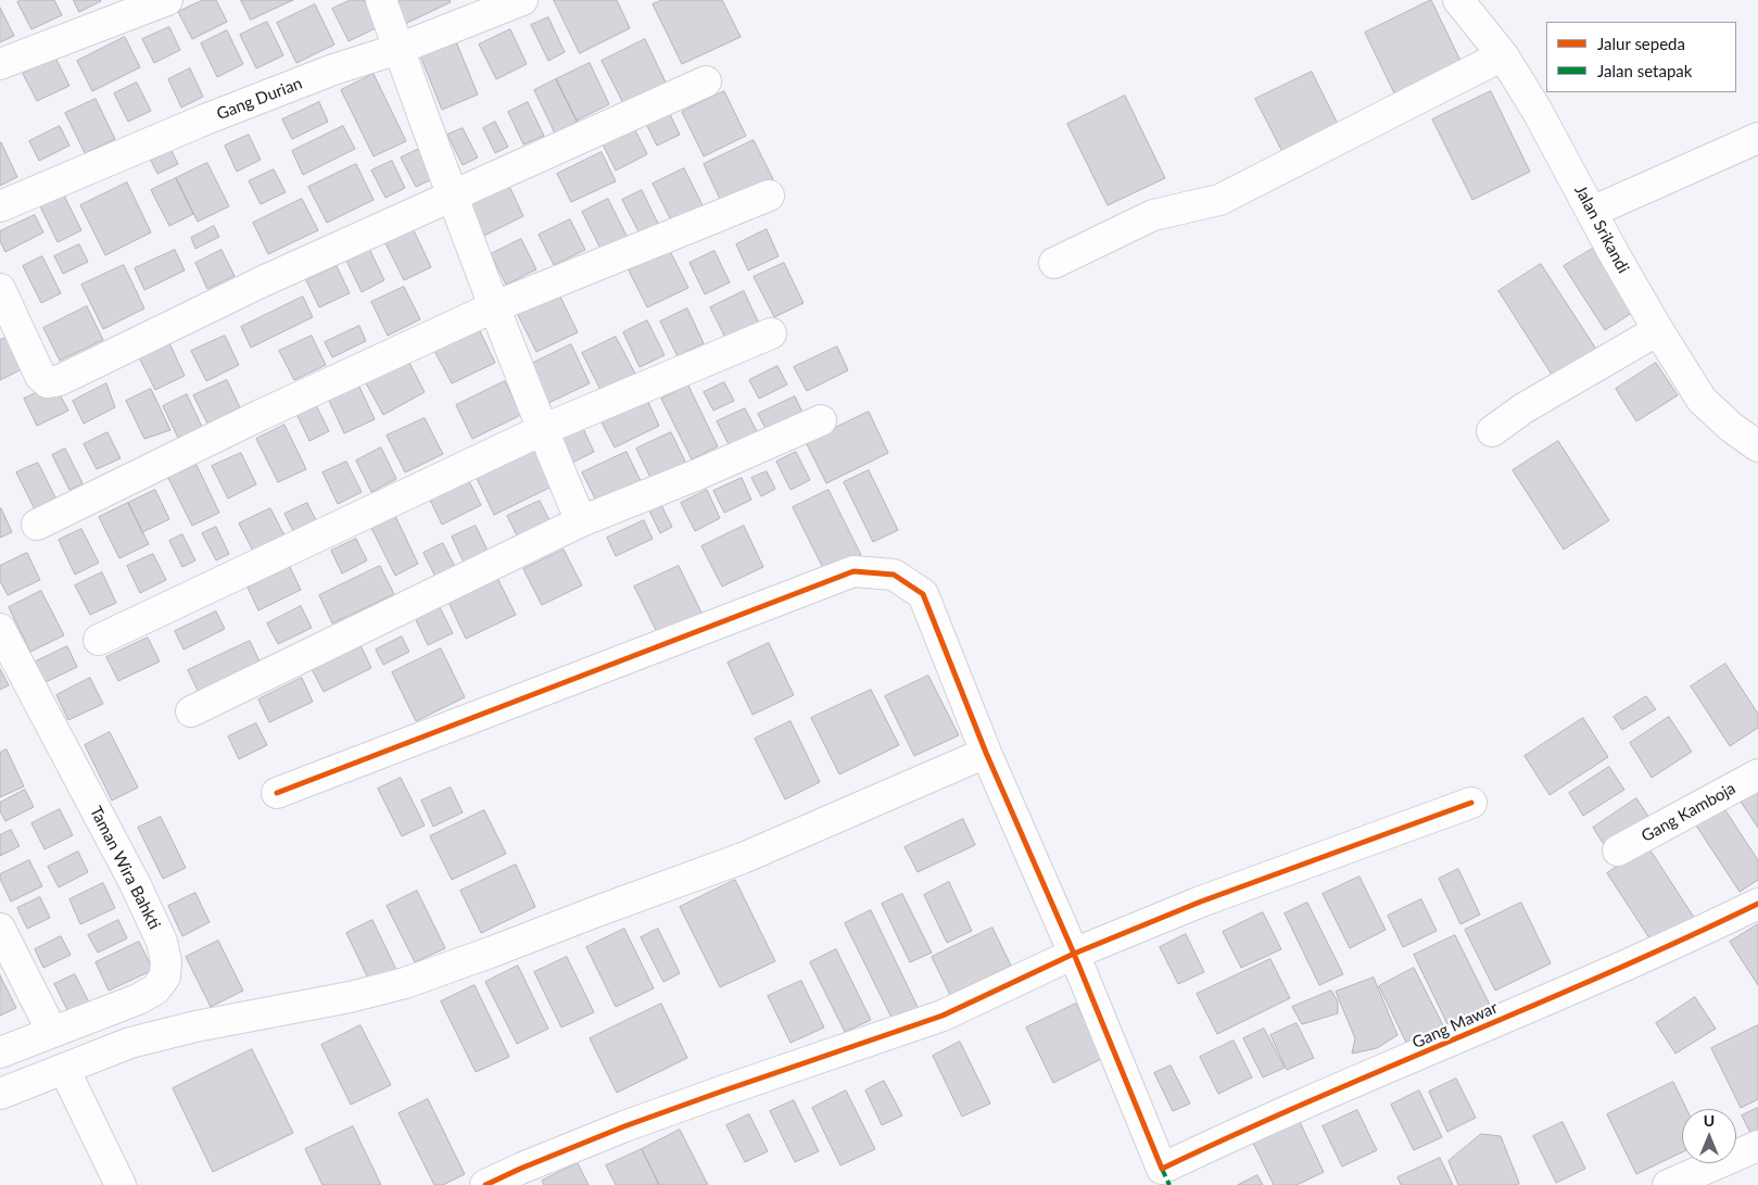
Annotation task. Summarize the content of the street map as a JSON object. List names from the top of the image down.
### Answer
{
  "streets": {
    "street": [
      "Gang Durian",
      "Jalan Srikandi",
      "Gang Kamboja",
      "Taman Wira Bahkti",
      "Gang Mawar"
    ]
  },
  "legend": ["Jalur sepeda", "Jalan setapak"],
  "north": "top"
}
